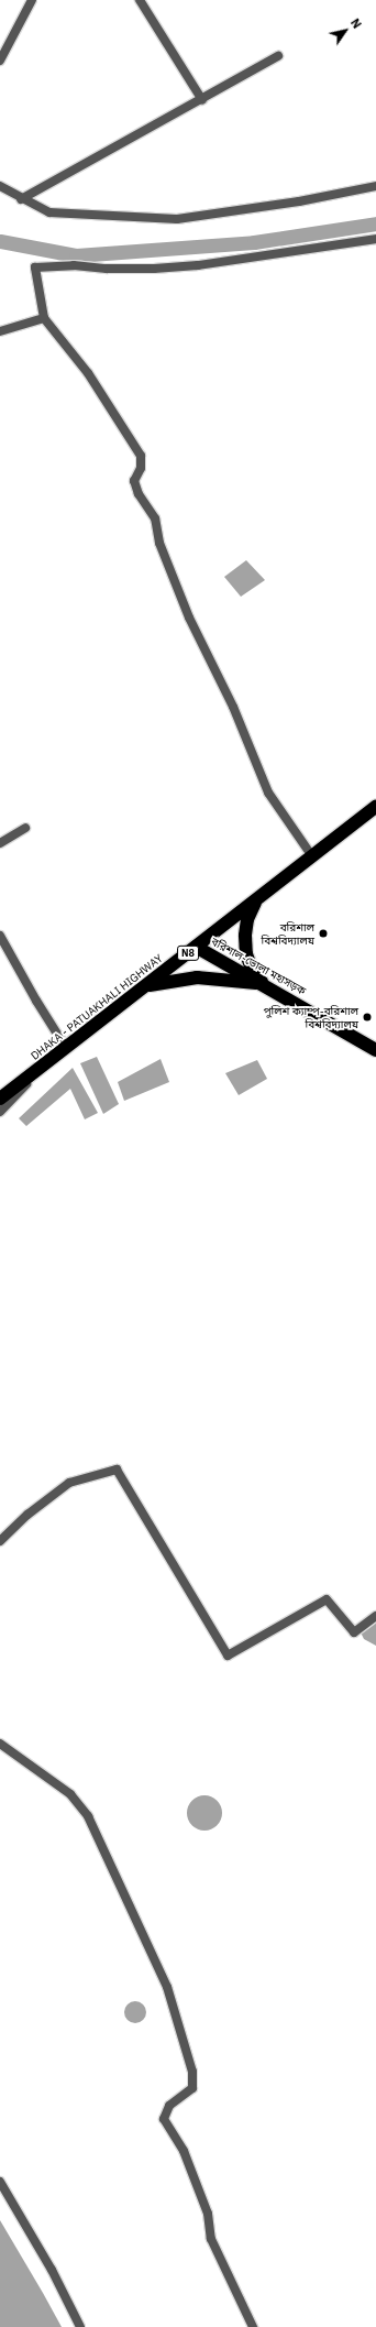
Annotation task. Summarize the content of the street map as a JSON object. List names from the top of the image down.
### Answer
{
  "streets": {
    "highway": ["N8", "বরিশাল-ভোলা মহাসড়ক", "DHAKA - PATUAKHALI HIGHWAY"]
  },
  "crossings": [
    ["বরিশাল-ভোলা মহাসড়ক", "DHAKA - PATUAKHALI HIGHWAY"]
  ],
  "places": ["বরিশাল বিশ্ববিদ্যালয়", "পুলিশ ক্যাম্প-বরিশাল বিশ্ববিদ্যালয়"],
  "north": "top right"
}
